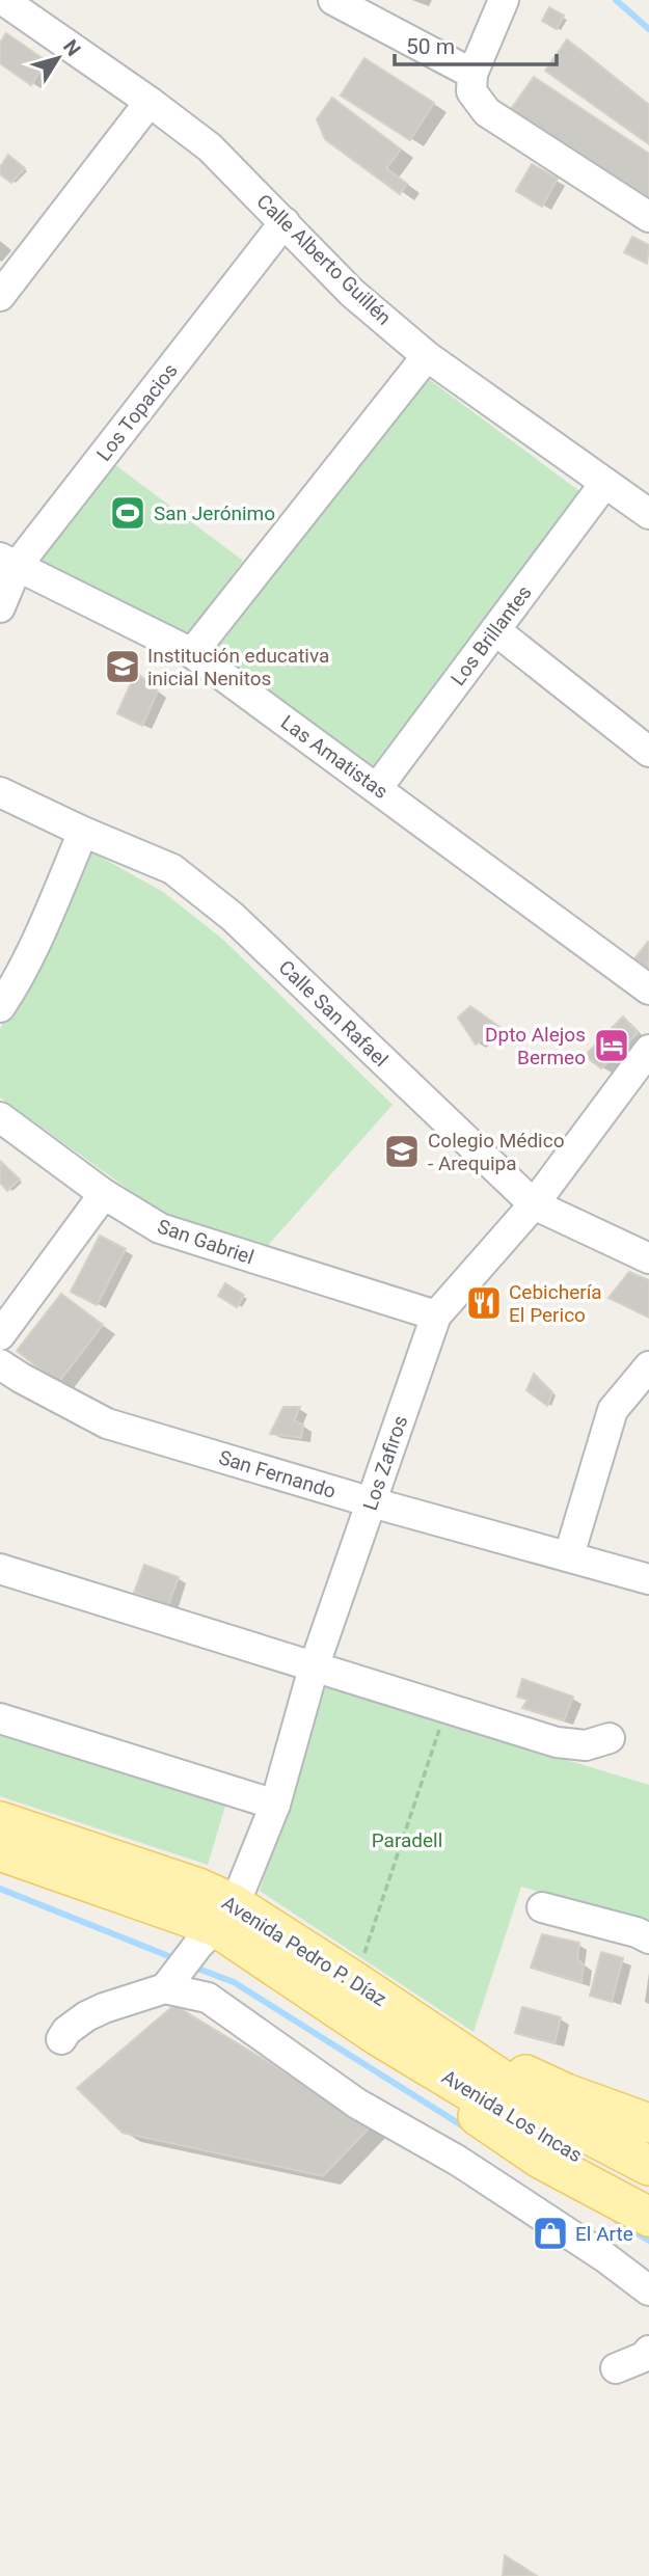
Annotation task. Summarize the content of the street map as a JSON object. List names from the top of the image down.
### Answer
{
  "streets": {
    "main road": ["Avenida Pedro P. Díaz", "Avenida Los Incas"],
    "street": [
      "Calle Alberto Guillén",
      "Los Topacios",
      "Los Brillantes",
      "Las Amatistas",
      "Calle San Rafael",
      "San Gabriel",
      "Los Zafiros",
      "San Fernando"
    ]
  },
  "crossings": [
    ["Calle Alberto Guillén", "Los Topacios"],
    ["Calle Alberto Guillén", "Los Brillantes"],
    ["Los Topacios", "Las Amatistas"],
    ["Los Brillantes", "Las Amatistas"],
    ["Calle San Rafael", "Los Zafiros"],
    ["San Gabriel", "Los Zafiros"],
    ["Los Zafiros", "San Fernando"],
    ["Los Zafiros", "Avenida Pedro P. Díaz"],
    ["Avenida Pedro P. Díaz", "Avenida Los Incas"]
  ],
  "parks": ["Paradell"],
  "places": {
    "sports": ["San Jerónimo"],
    "school or university": ["Institución educativa inicial Nenitos", "Colegio Médico - Arequipa"],
    "hotel": ["Dpto Alejos Bermeo"],
    "restaurant": ["Cebichería El Perico"],
    "shop": ["El Arte"]
  },
  "scale_bar": "50 m",
  "north": "top right"
}
